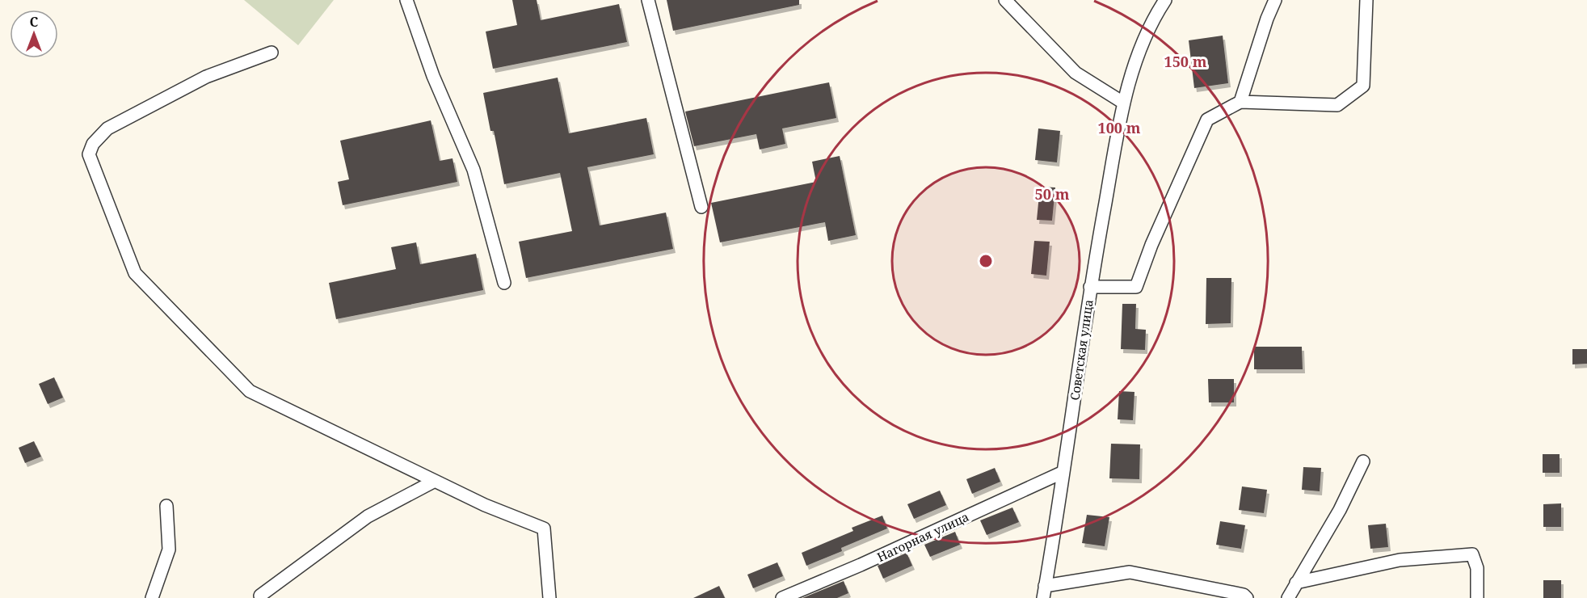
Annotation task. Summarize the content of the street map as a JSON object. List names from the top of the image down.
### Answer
{
  "streets": {
    "street": ["Советская улица", "Нагорная улица"]
  },
  "crossings": [
    ["Советская улица", "Нагорная улица"]
  ],
  "north": "top",
  "rings": ["150 m", "100 m", "50 m"]
}
